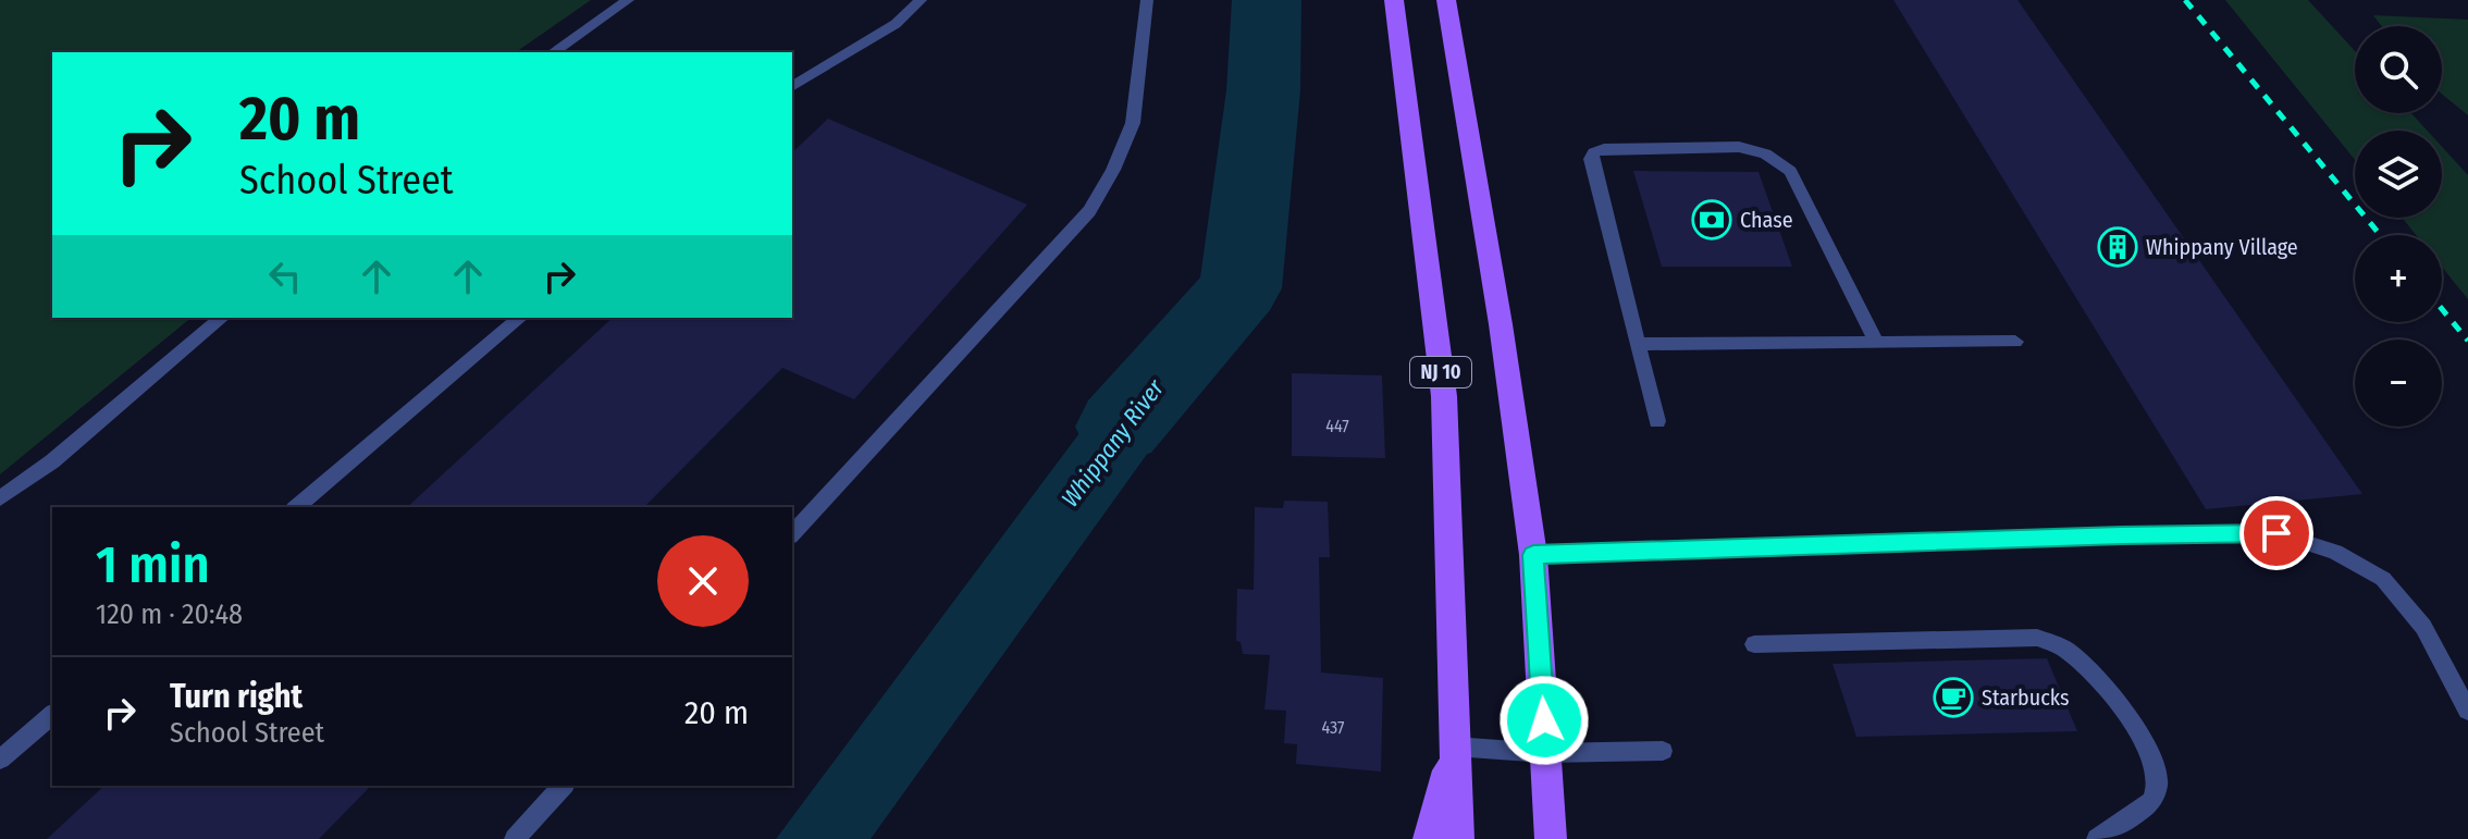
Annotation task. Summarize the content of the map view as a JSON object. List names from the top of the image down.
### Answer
{
  "streets": {
    "main road": ["NJ 10"]
  },
  "water": ["Whippany River"],
  "places": {
    "bank": ["Chase"],
    "building": ["Whippany Village"],
    "cafe": ["Starbucks"]
  },
  "house_numbers": ["447", "437"],
  "page": {
    "map_buttons": ["+", "−"],
    "turn": ["20 m", "School Street"],
    "heading": ["1 min", "120 m · 20:48"],
    "list": [
      {
        "name": "Turn right",
        "note": "School Street",
        "value": "20 m"
      }
    ]
  }
}
